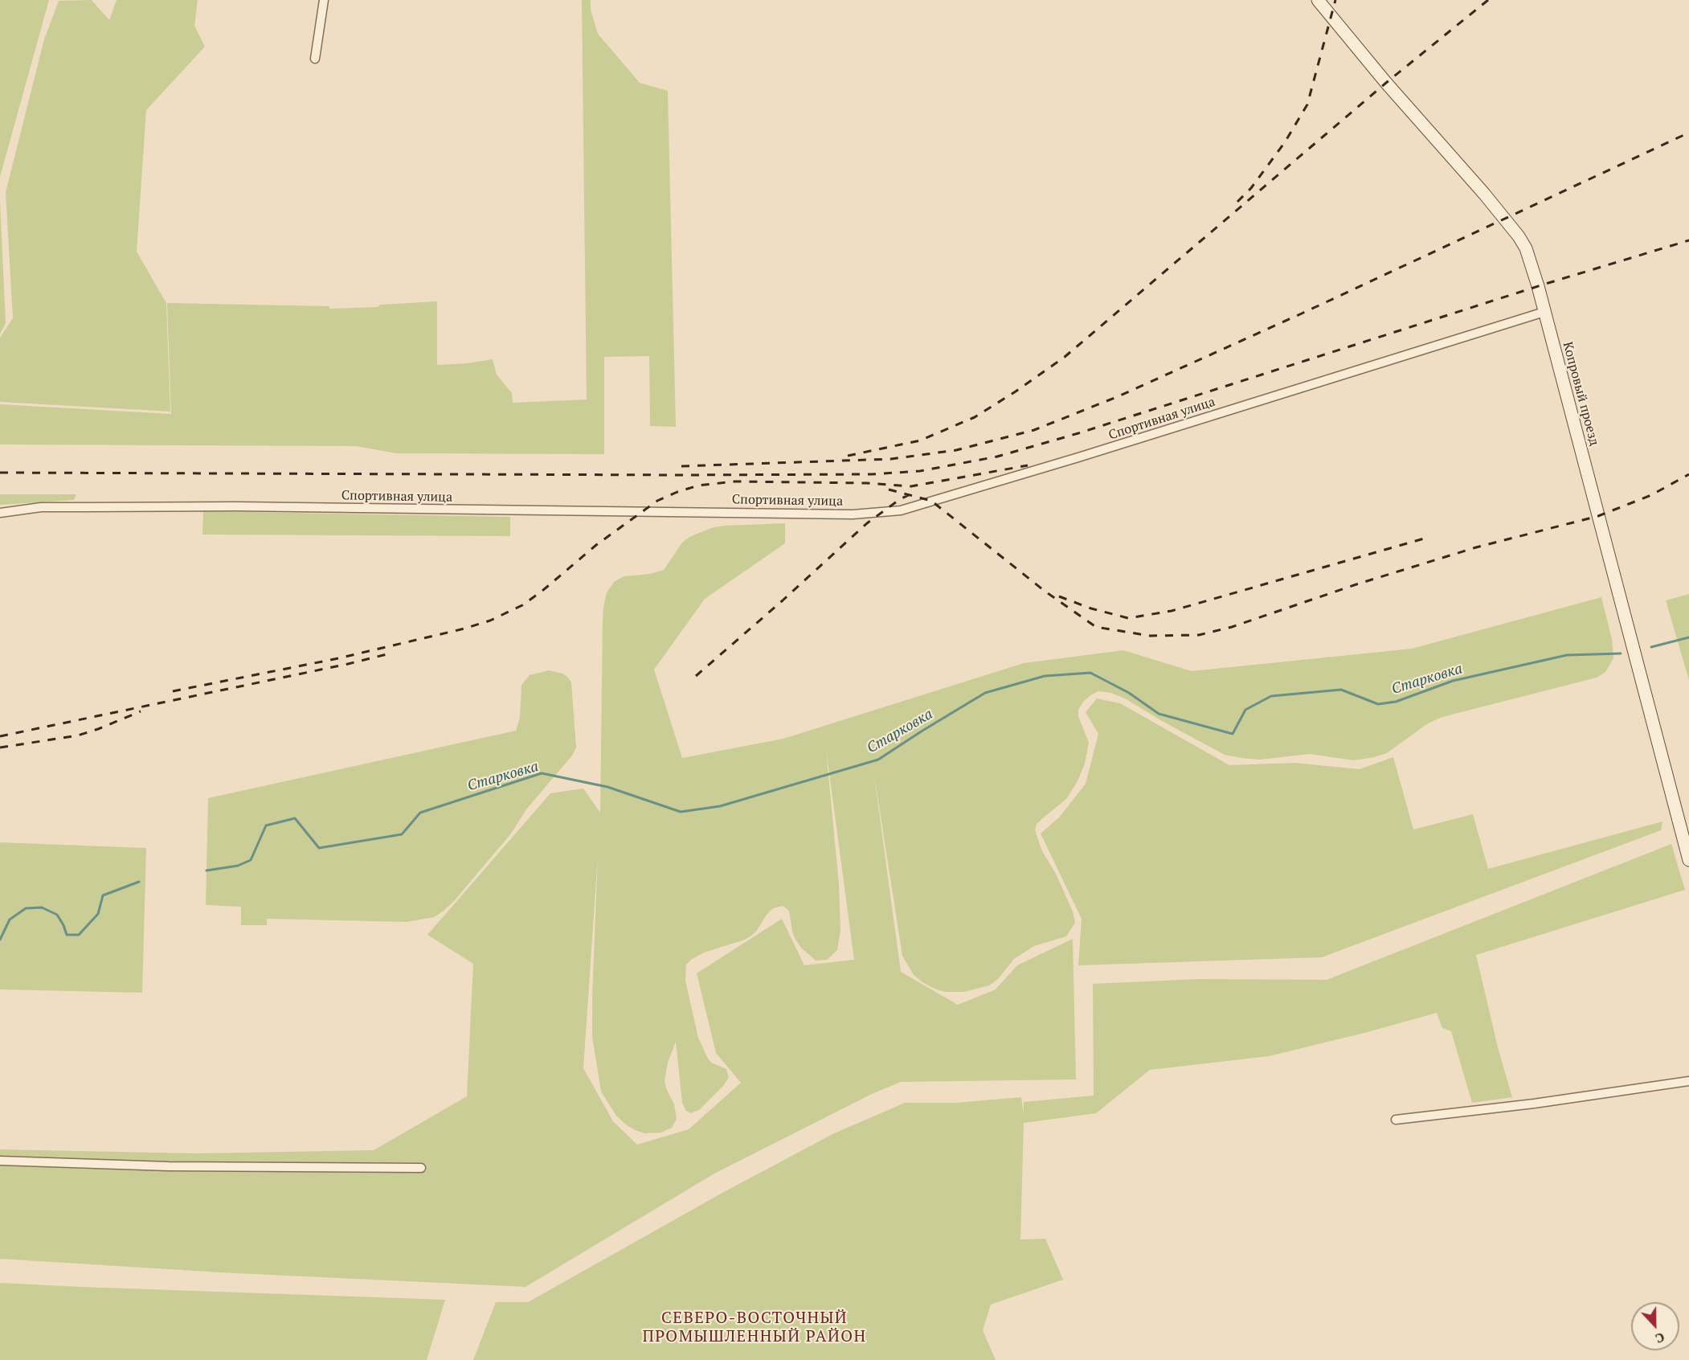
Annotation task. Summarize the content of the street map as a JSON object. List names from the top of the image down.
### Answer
{
  "streets": {
    "main road": ["Копровый проезд"],
    "street": ["Спортивная улица"]
  },
  "crossings": [
    ["Копровый проезд", "Спортивная улица"]
  ],
  "districts": ["СЕВЕРО-ВОСТОЧНЫЙ ПРОМЫШЛЕННЫЙ РАЙОН"],
  "water": ["Старковка"],
  "north": "bottom"
}
